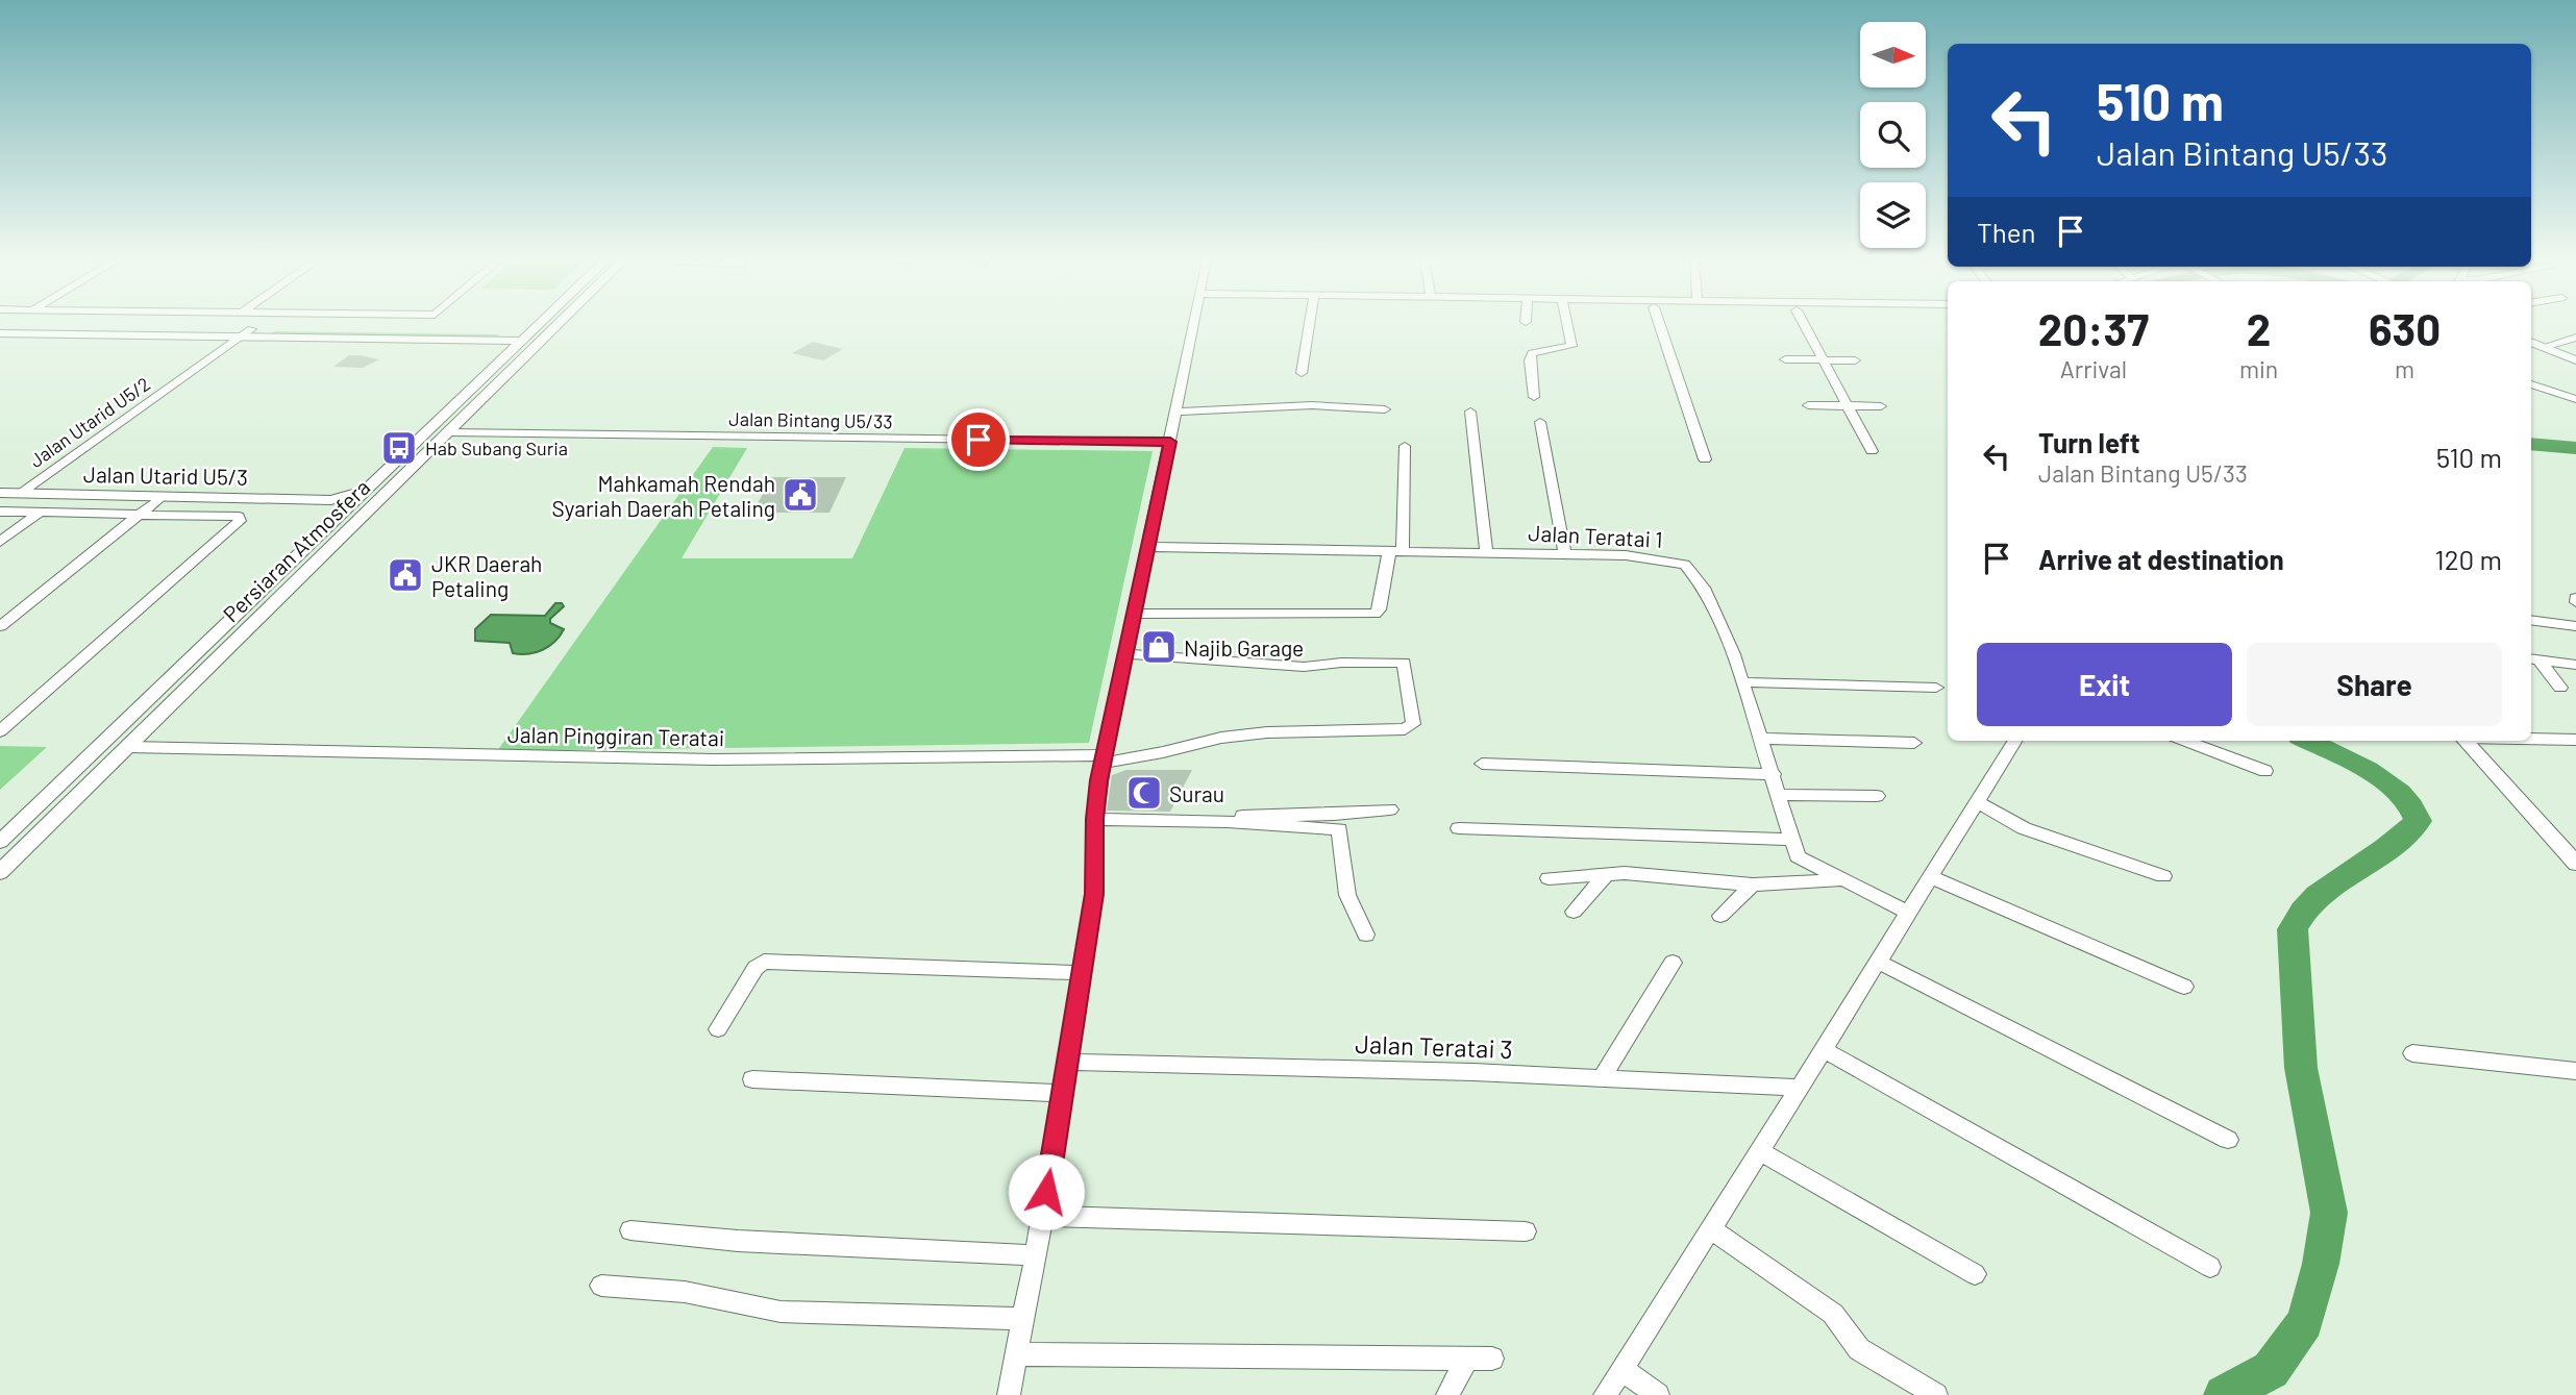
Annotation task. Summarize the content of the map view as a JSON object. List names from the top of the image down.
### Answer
{
  "streets": {
    "street": [
      "Jalan Bintang U5/33",
      "Jalan Utarid U5/2",
      "Jalan Utarid U5/3",
      "Jalan Teratai 1",
      "Persiaran Atmosfera",
      "Jalan Pinggiran Teratai",
      "Jalan Teratai 3"
    ]
  },
  "crossings": [
    ["Jalan Bintang U5/33", "Persiaran Atmosfera"],
    ["Jalan Utarid U5/2", "Jalan Utarid U5/3"],
    ["Jalan Utarid U5/3", "Persiaran Atmosfera"],
    ["Persiaran Atmosfera", "Jalan Pinggiran Teratai"]
  ],
  "places": {
    "bus stop": ["Hab Subang Suria"],
    "public building": ["Mahkamah Rendah Syariah Daerah Petaling", "JKR Daerah Petaling"],
    "shop": ["Najib Garage"],
    "mosque": ["Surau"]
  },
  "north": "right",
  "page": {
    "turn": ["510 m", "Jalan Bintang U5/33"],
    "then": "Then",
    "eta": [
      "20:37",
      "Arrival",
      "2",
      "min",
      "630",
      "m"
    ],
    "list": [
      {
        "name": "Turn left",
        "note": "Jalan Bintang U5/33",
        "value": "510 m"
      },
      {
        "name": "Arrive at destination",
        "value": "120 m"
      }
    ],
    "buttons": ["Exit", "Share"]
  }
}
